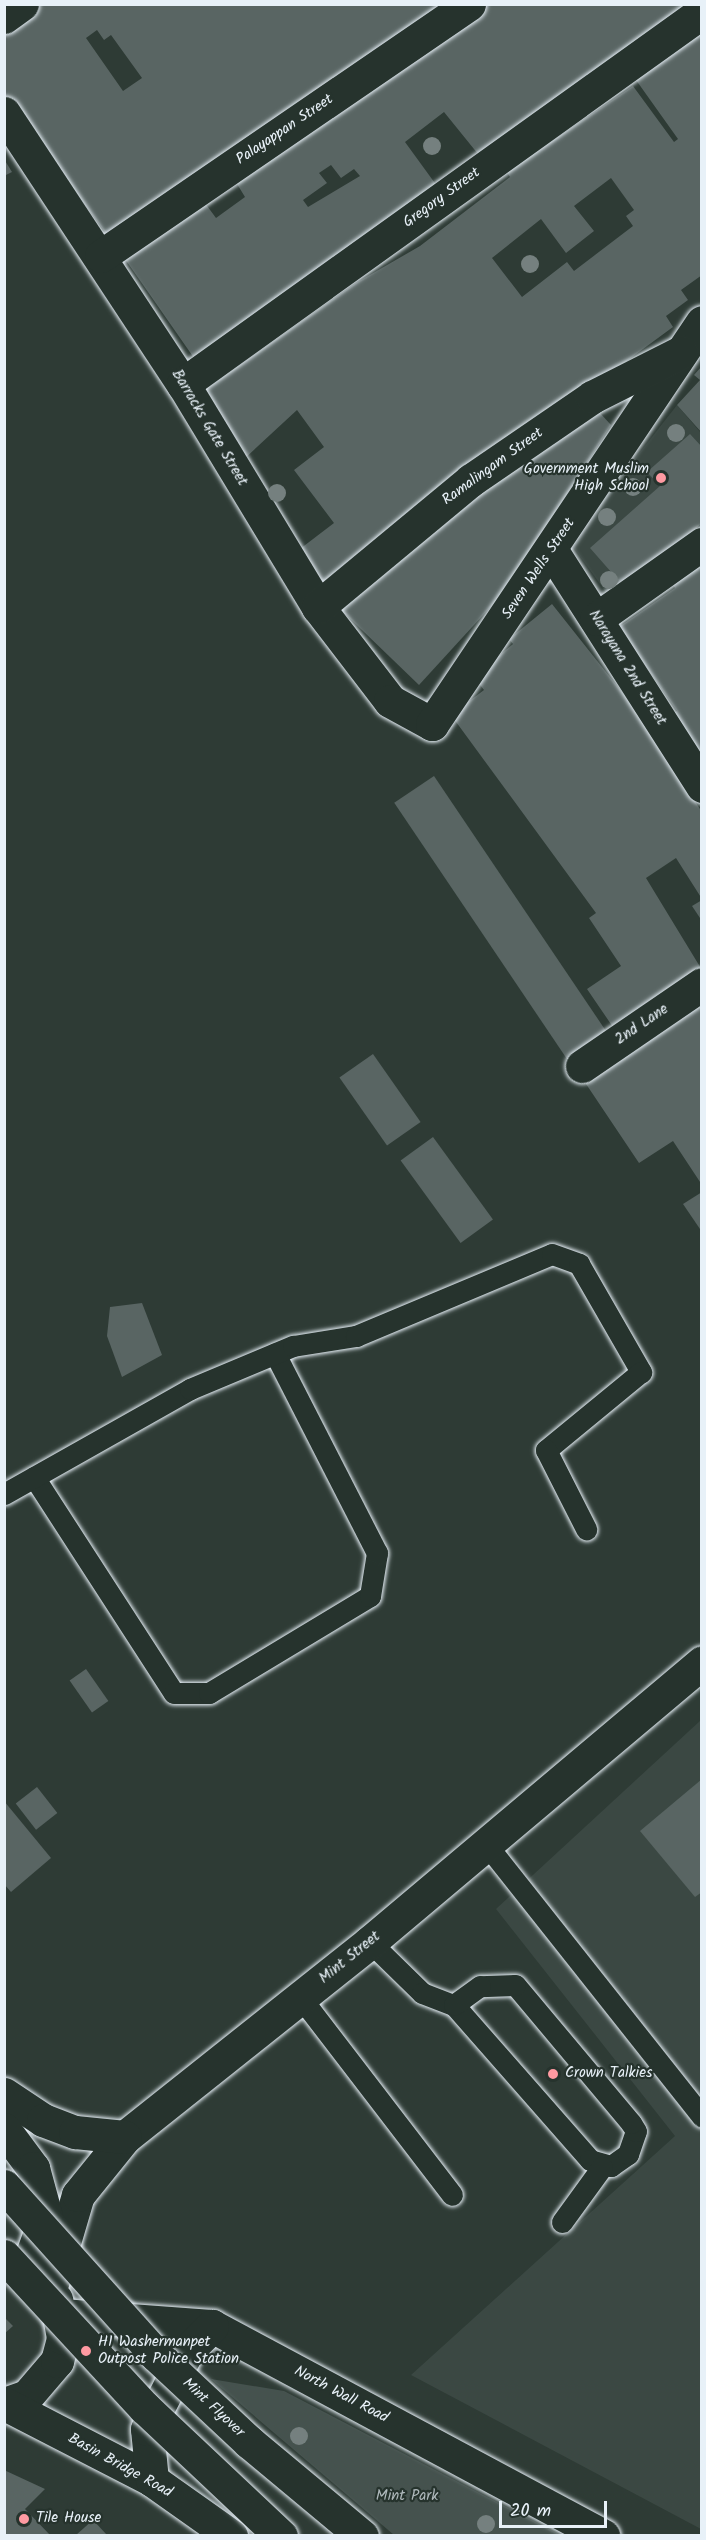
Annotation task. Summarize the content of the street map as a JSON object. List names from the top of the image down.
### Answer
{
  "streets": {
    "street": [
      "Palayappan Street",
      "Gregory Street",
      "Barracks Gate Street",
      "Ramalingam Street",
      "Seven Wells Street",
      "Narayana 2nd Street",
      "2nd Lane",
      "Mint Street",
      "North Wall Road",
      "Mint Flyover",
      "Basin Bridge Road"
    ]
  },
  "crossings": [
    ["Palayappan Street", "Barracks Gate Street"],
    ["Gregory Street", "Barracks Gate Street"],
    ["Barracks Gate Street", "Ramalingam Street"],
    ["Barracks Gate Street", "Seven Wells Street"],
    ["Ramalingam Street", "Seven Wells Street"],
    ["Seven Wells Street", "Narayana 2nd Street"],
    ["Mint Street", "North Wall Road"]
  ],
  "parks": ["Mint Park"],
  "places": [
    "Government Muslim High School",
    "Crown Talkies",
    "H1 Washermanpet Outpost Police Station",
    "Tile House"
  ],
  "scale_bar": "20 m"
}
